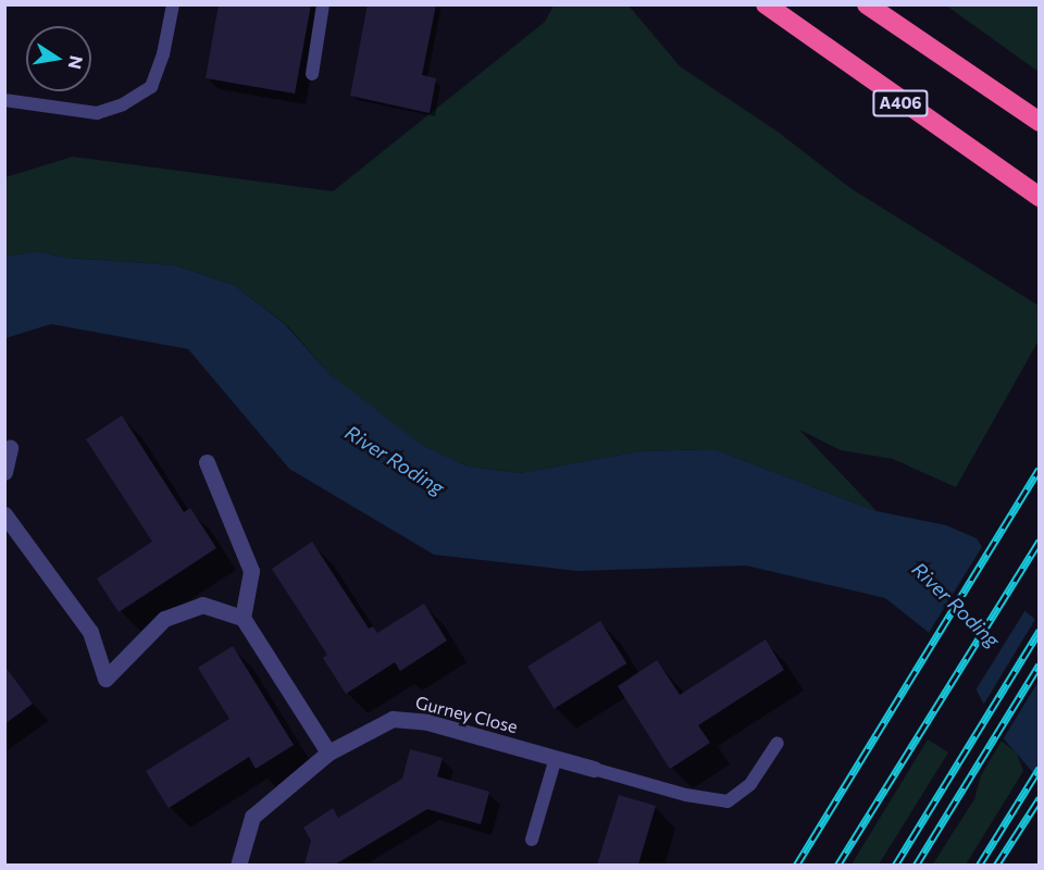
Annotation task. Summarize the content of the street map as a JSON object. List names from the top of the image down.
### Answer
{
  "streets": {
    "highway": ["A406"],
    "street": ["Gurney Close"]
  },
  "water": ["River Roding"],
  "north": "right"
}
